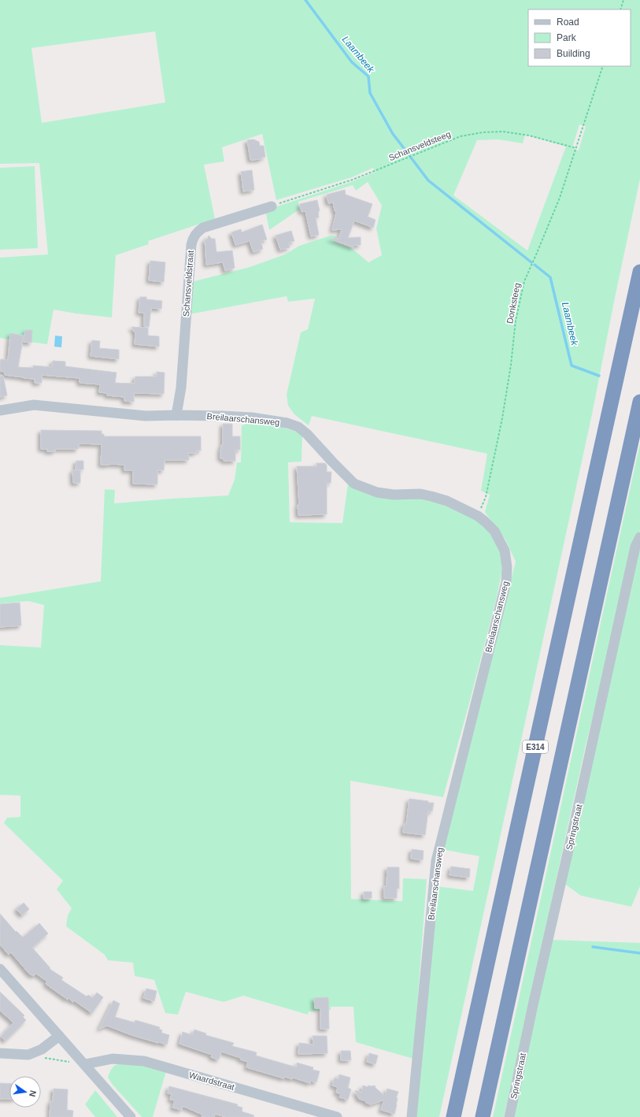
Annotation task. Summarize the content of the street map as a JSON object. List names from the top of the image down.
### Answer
{
  "streets": {
    "highway": ["E314"],
    "street": [
      "Schansveldstraat",
      "Breilaarschansweg",
      "Springstraat",
      "Waardstraat"
    ],
    "path": ["Schansveldsteeg", "Donksteeg"]
  },
  "crossings": [
    ["Schansveldsteeg", "Schansveldstraat"],
    ["Schansveldsteeg", "Donksteeg"],
    ["Schansveldstraat", "Breilaarschansweg"],
    ["Donksteeg", "Breilaarschansweg"]
  ],
  "water": ["Laambeek"],
  "legend": ["Road", "Park", "Building"],
  "north": "right"
}
